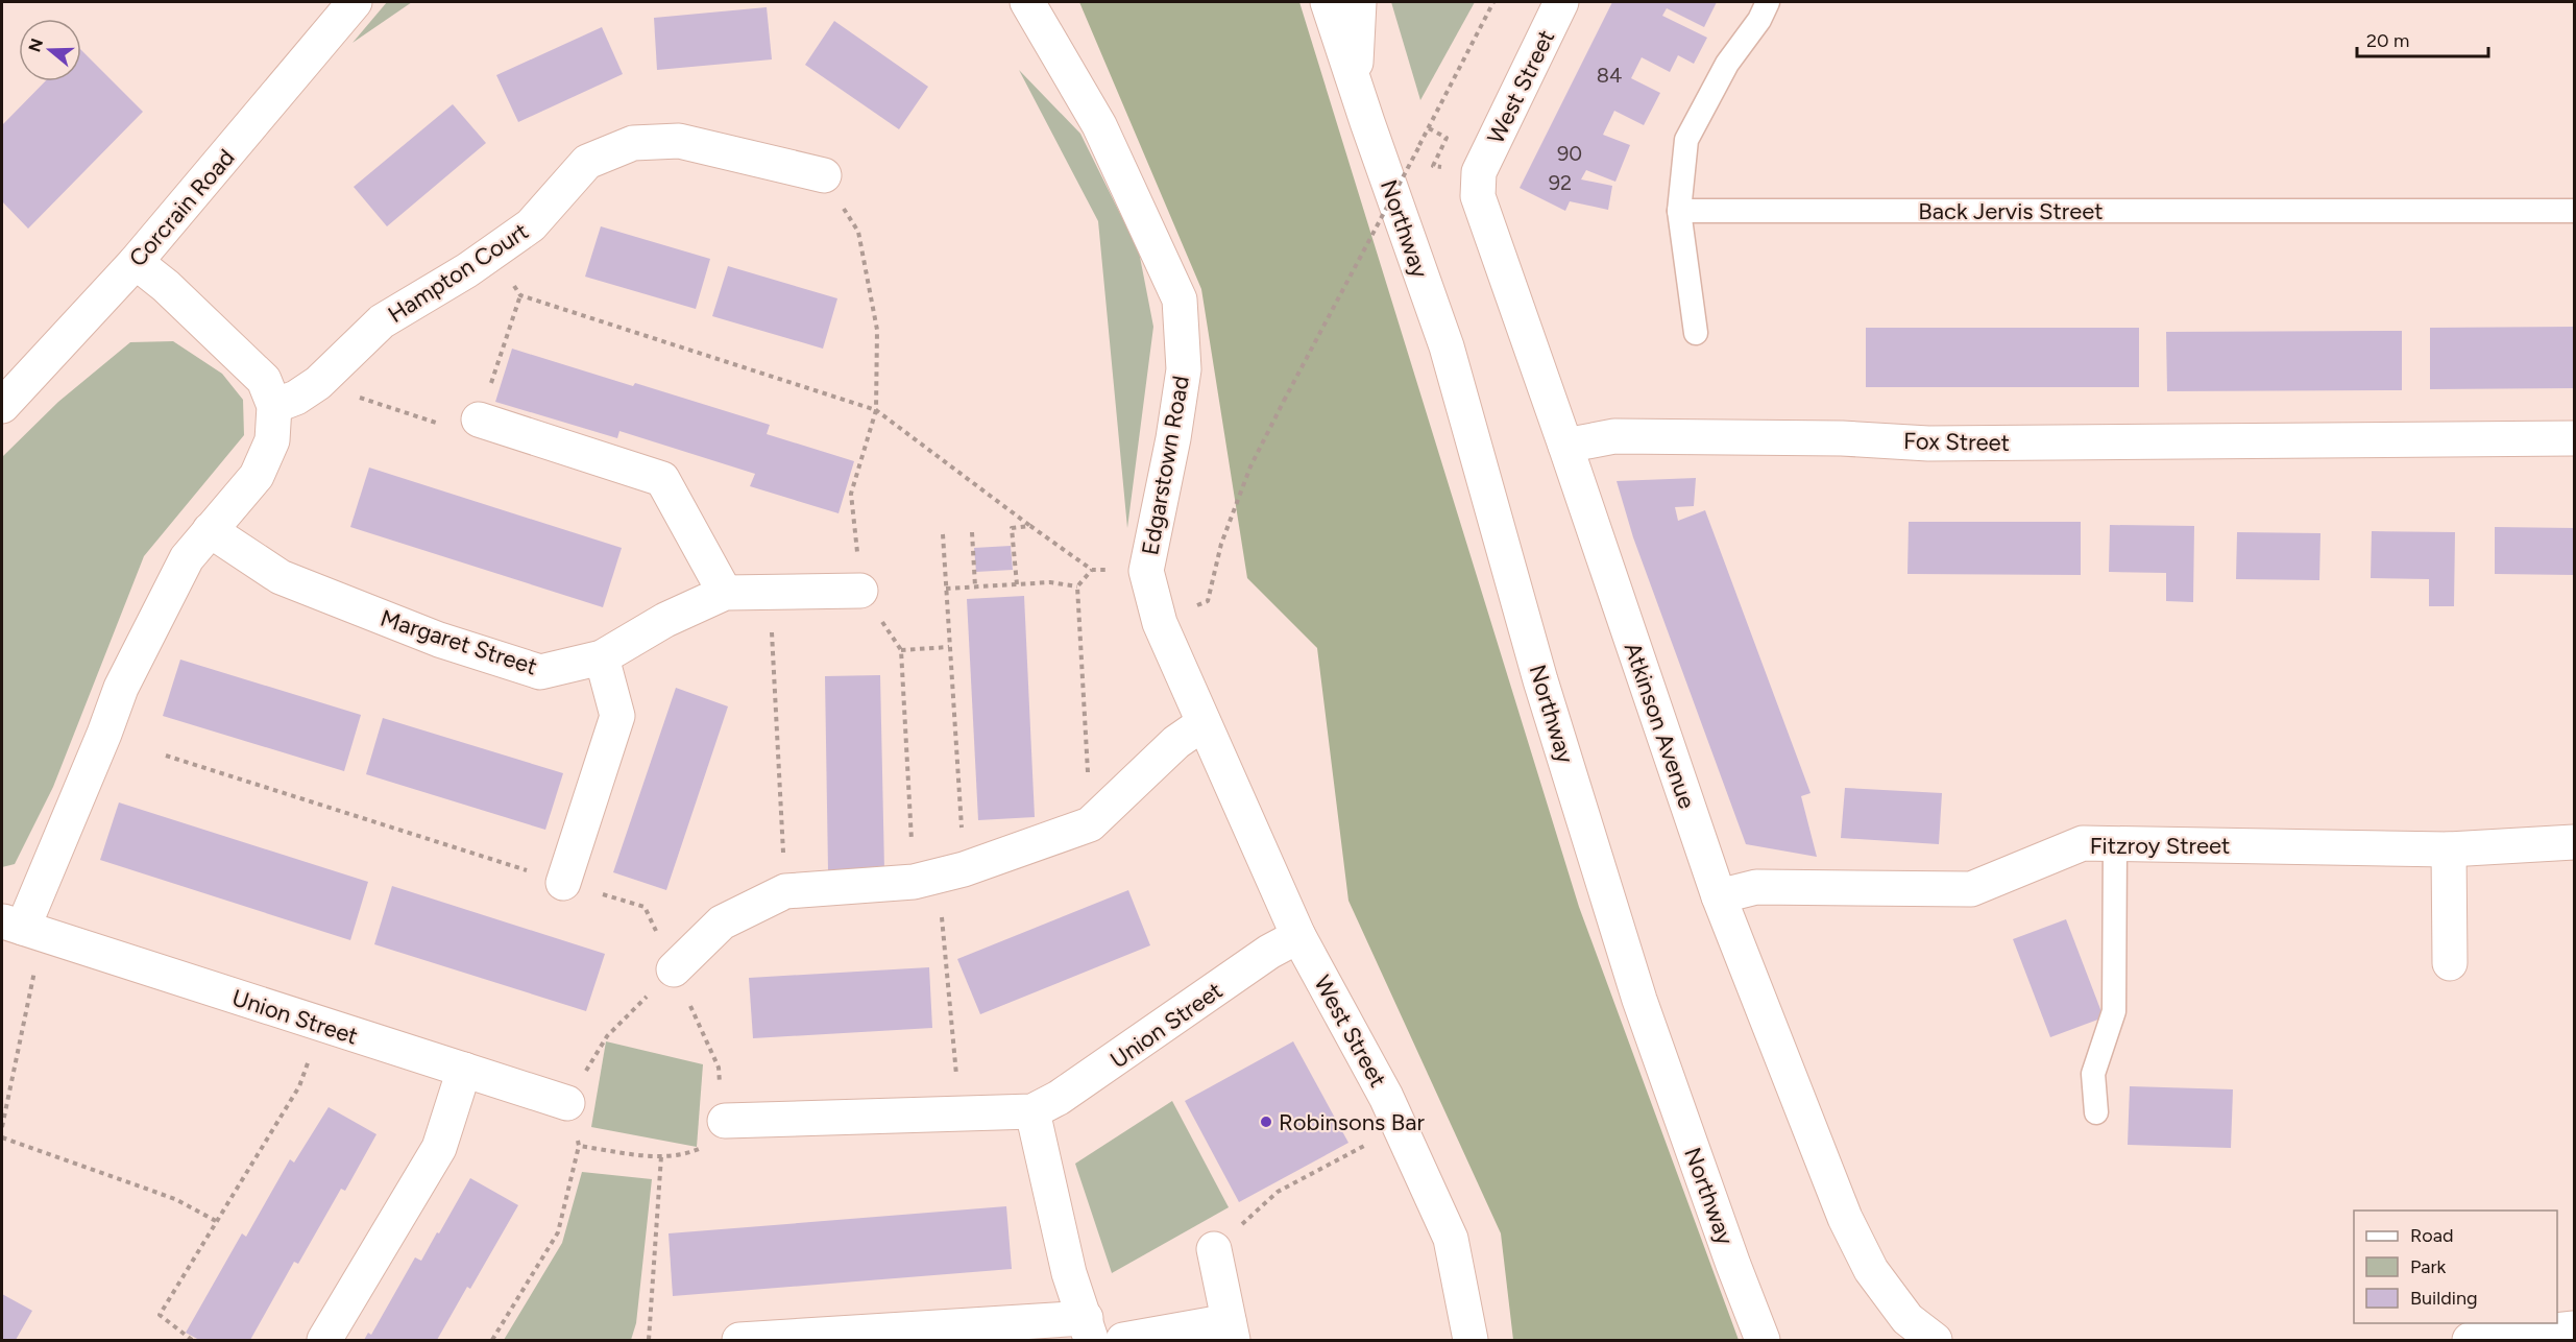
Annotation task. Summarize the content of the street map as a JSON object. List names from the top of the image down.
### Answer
{
  "streets": {
    "main road": [
      "West Street",
      "Corcrain Road",
      "Northway",
      "Hampton Court",
      "Fox Street",
      "Edgarstown Road",
      "Margaret Street",
      "Atkinson Avenue",
      "Fitzroy Street",
      "Union Street"
    ],
    "lane": ["Back Jervis Street"]
  },
  "crossings": [
    ["West Street", "Edgarstown Road"],
    ["West Street", "Atkinson Avenue"],
    ["West Street", "Union Street"],
    ["Fox Street", "Atkinson Avenue"],
    ["Edgarstown Road", "Union Street"],
    ["Atkinson Avenue", "Fitzroy Street"]
  ],
  "places": ["Robinsons Bar"],
  "house_numbers": ["84", "90", "92"],
  "legend": ["Road", "Park", "Building"],
  "scale_bar": "20 m",
  "north": "left"
}
